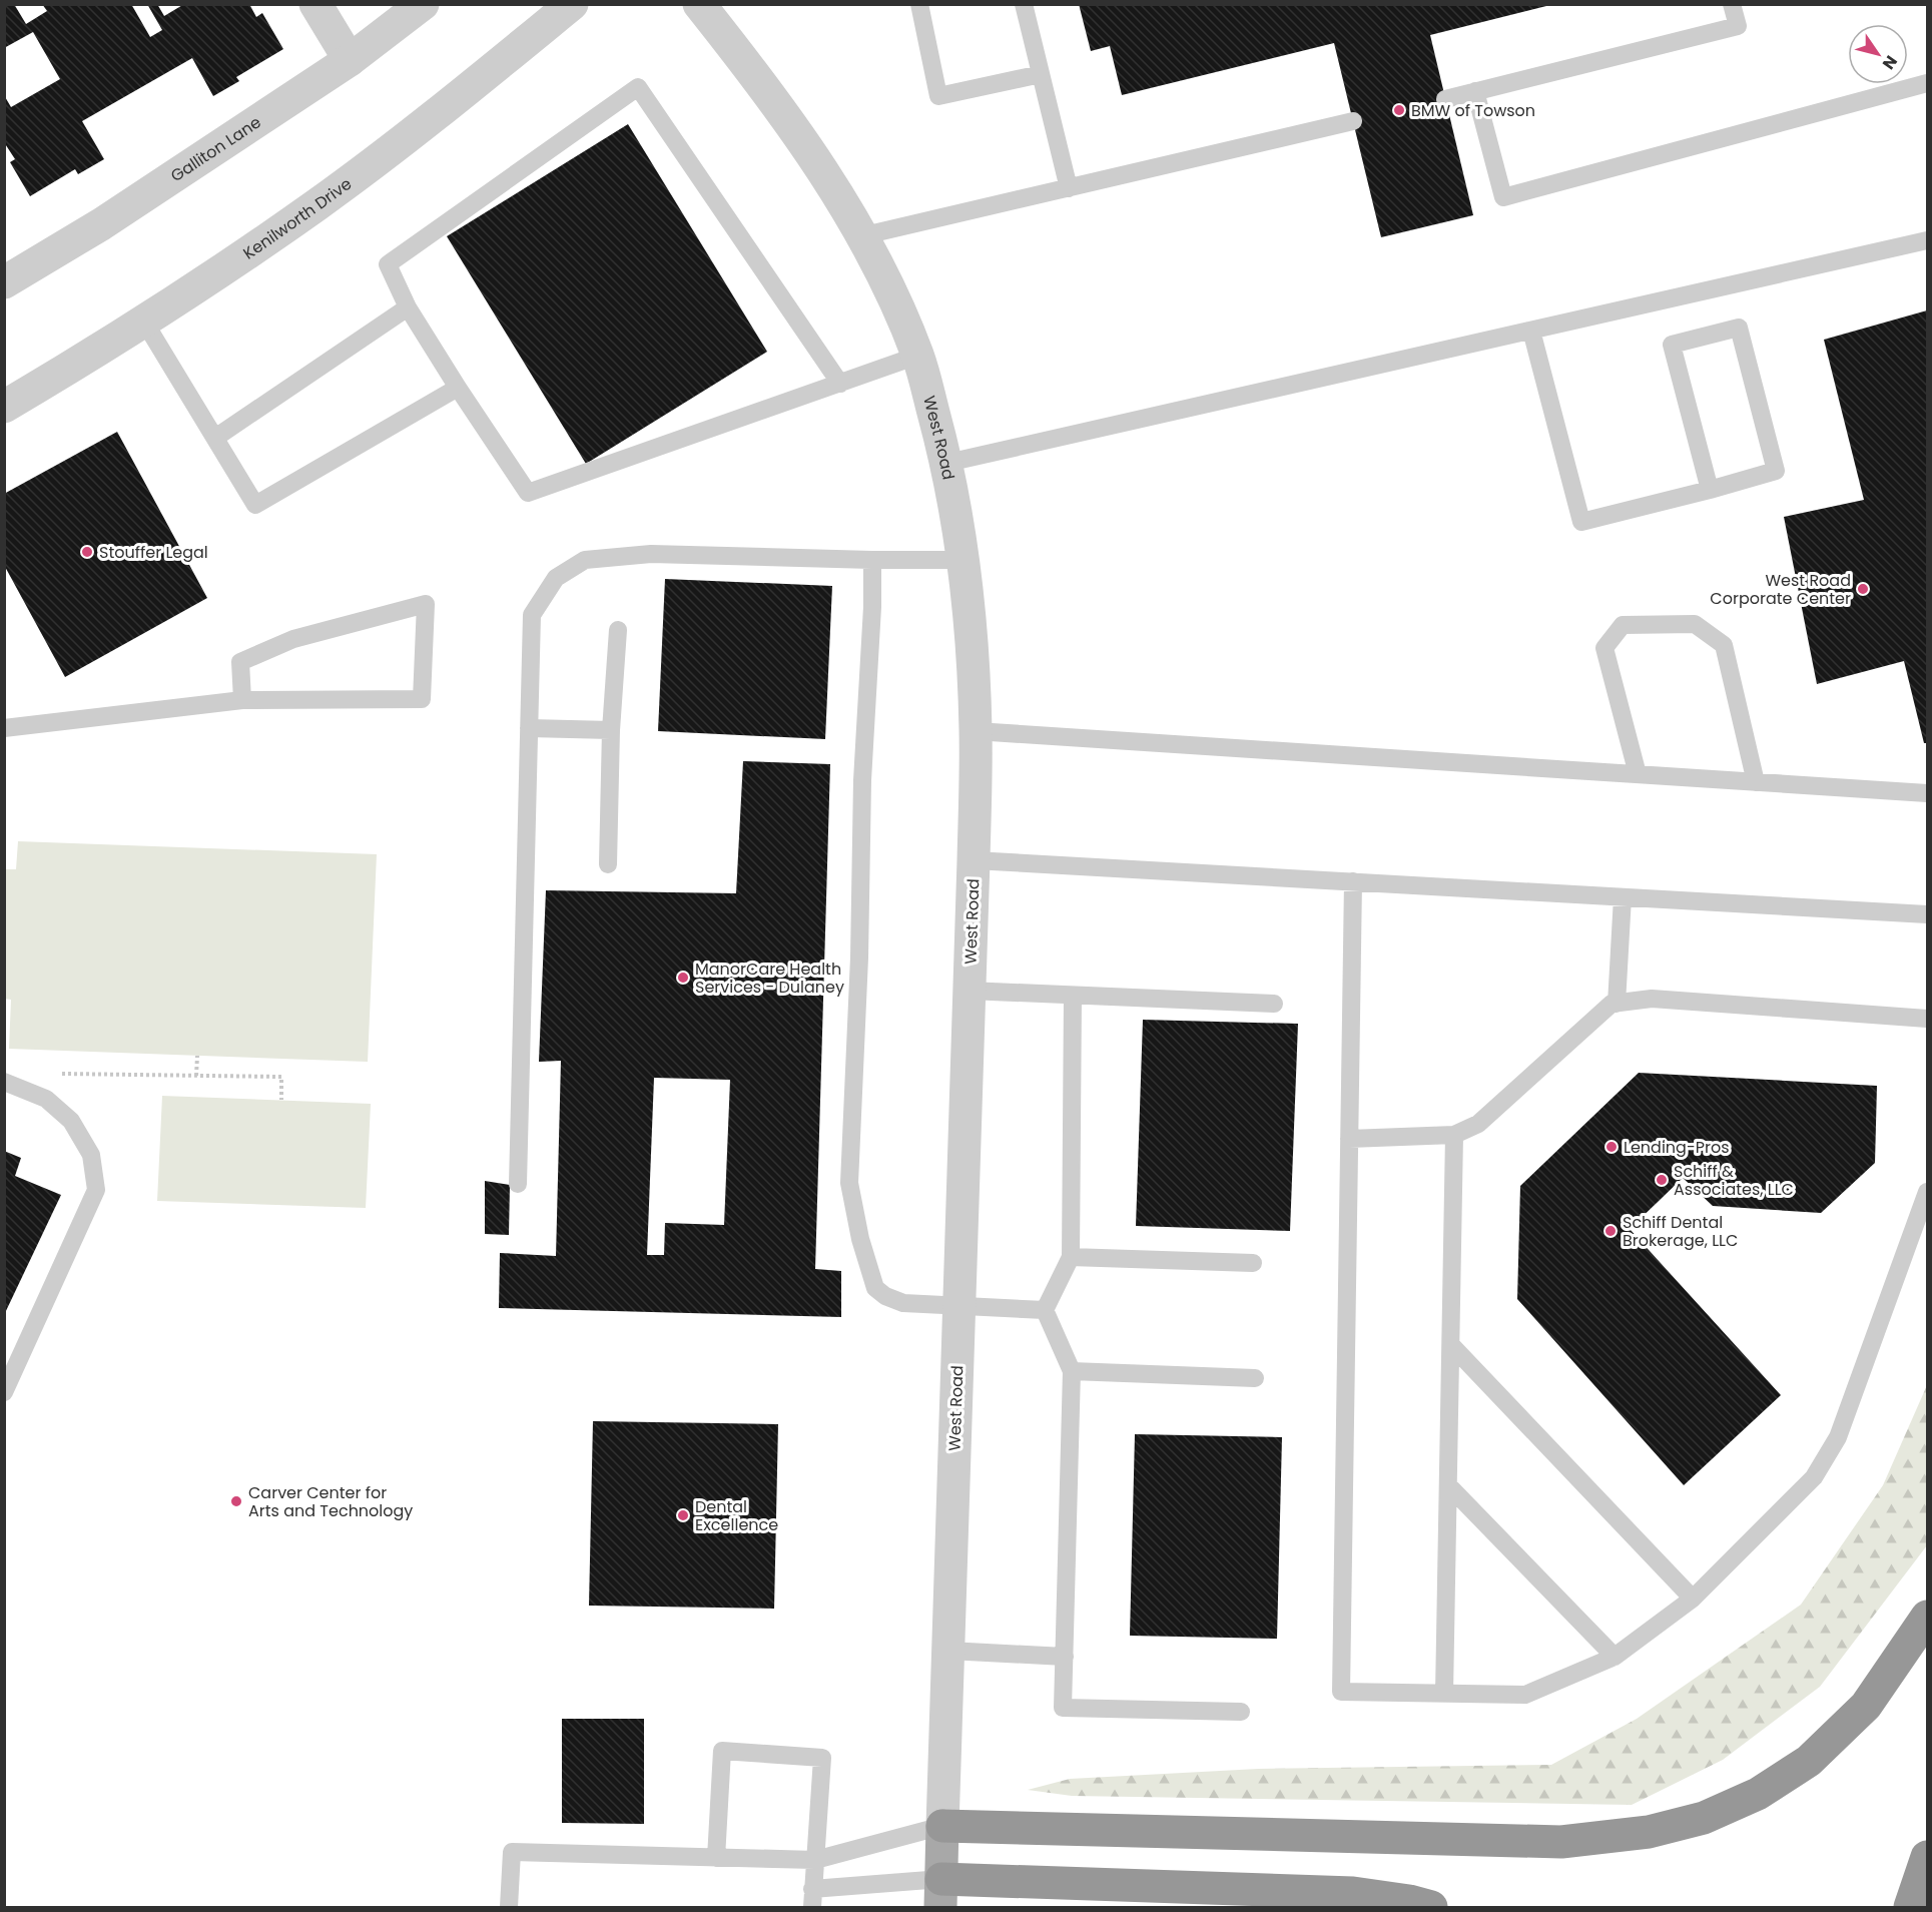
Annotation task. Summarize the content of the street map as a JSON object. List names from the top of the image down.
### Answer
{
  "streets": {
    "main road": ["West Road"],
    "street": ["Galliton Lane", "Kenilworth Drive"]
  },
  "places": [
    "BMW of Towson",
    "Stouffer Legal",
    "West Road Corporate Center",
    "ManorCare Health Services - Dulaney",
    "Lending-Pros",
    "Schiff & Associates, LLC",
    "Schiff Dental Brokerage, LLC",
    "Carver Center for Arts and Technology",
    "Dental Excellence"
  ],
  "north": "bottom right"
}
